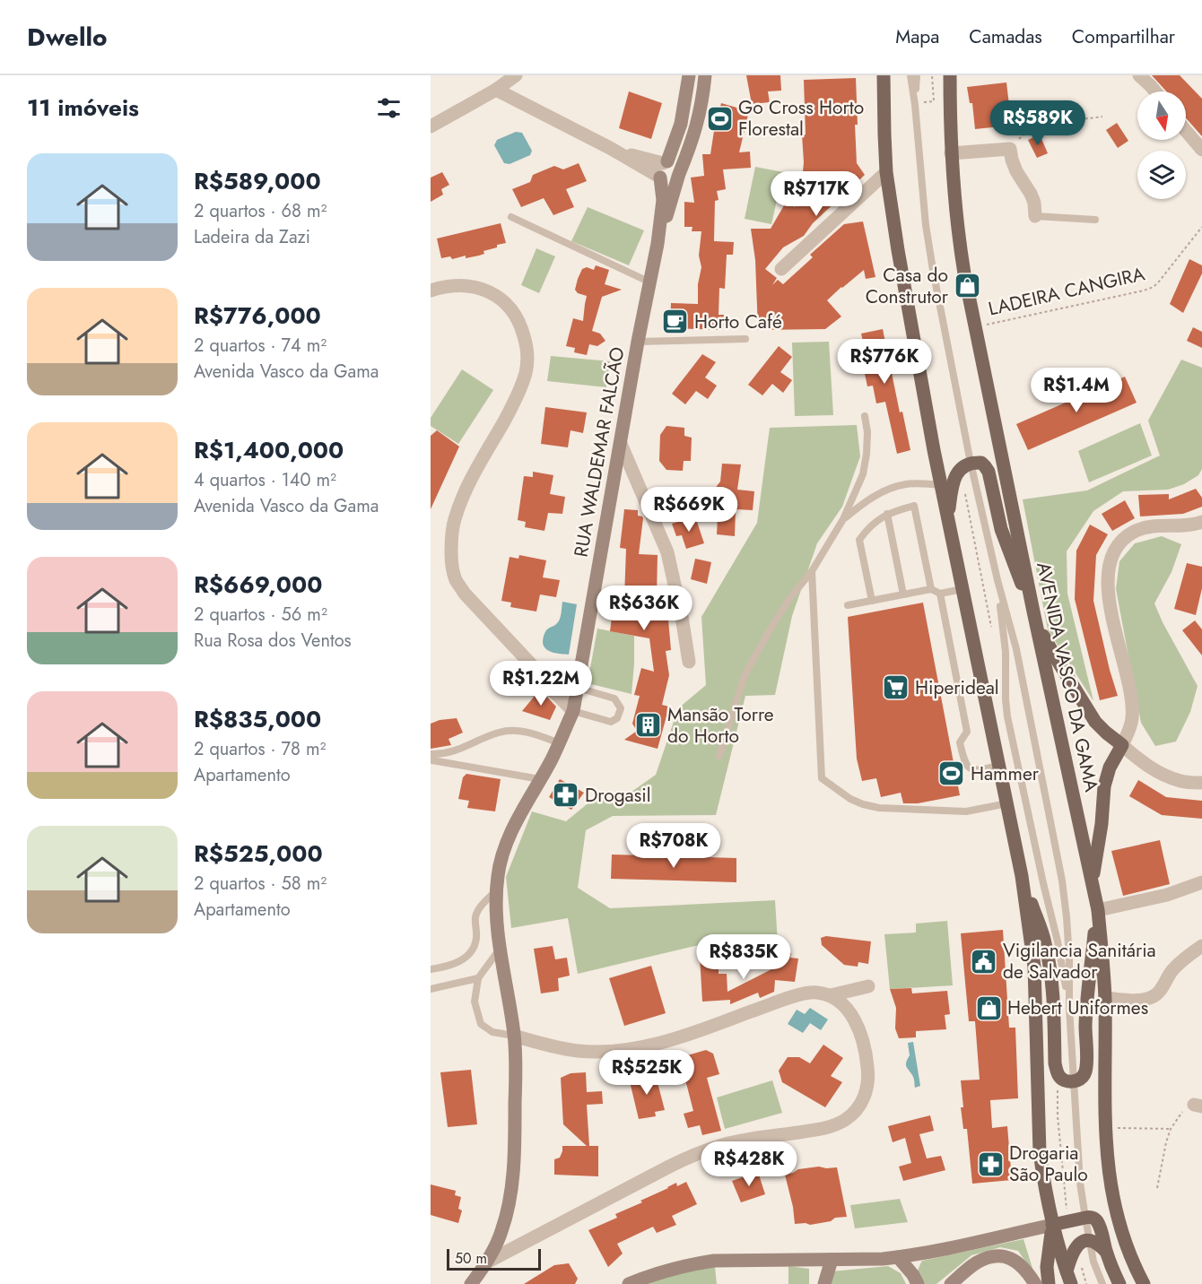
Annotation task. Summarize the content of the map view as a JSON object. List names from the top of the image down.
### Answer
{
  "streets": {
    "main road": ["AVENIDA VASCO DA GAMA"],
    "street": ["RUA WALDEMAR FALCÃO"],
    "path": ["LADEIRA CANGIRA"]
  },
  "crossings": [
    ["LADEIRA CANGIRA", "AVENIDA VASCO DA GAMA"]
  ],
  "places": {
    "sports": ["Go Cross Horto Florestal", "Hammer"],
    "shop": ["Casa do Construtor", "Hebert Uniformes"],
    "cafe": ["Horto Café"],
    "supermarket": ["Hiperideal"],
    "building": ["Mansão Torre do Horto"],
    "pharmacy": ["Drogasil", "Drogaria São Paulo"],
    "public building": ["Vigilancia Sanitária de Salvador"]
  },
  "scale_bar": "50 m",
  "north": "bottom",
  "page": {
    "header": "Dwello",
    "nav": ["Mapa", "Camadas", "Compartilhar"],
    "heading": "11 imóveis",
    "price": [
      "R$589K",
      "R$717K",
      "R$776K",
      "R$1.4M",
      "R$669K",
      "R$636K",
      "R$1.22M",
      "R$708K",
      "R$835K",
      "R$525K",
      "R$428K"
    ],
    "list": [
      {
        "name": "R$589,000",
        "note": "2 quartos · 68 m² · Ladeira da Zazi"
      },
      {
        "name": "R$776,000",
        "note": "2 quartos · 74 m² · Avenida Vasco da Gama"
      },
      {
        "name": "R$1,400,000",
        "note": "4 quartos · 140 m² · Avenida Vasco da Gama"
      },
      {
        "name": "R$669,000",
        "note": "2 quartos · 56 m² · Rua Rosa dos Ventos"
      },
      {
        "name": "R$835,000",
        "note": "2 quartos · 78 m² · Apartamento"
      },
      {
        "name": "R$525,000",
        "note": "2 quartos · 58 m² · Apartamento"
      }
    ],
    "scale": "50 m"
  }
}
